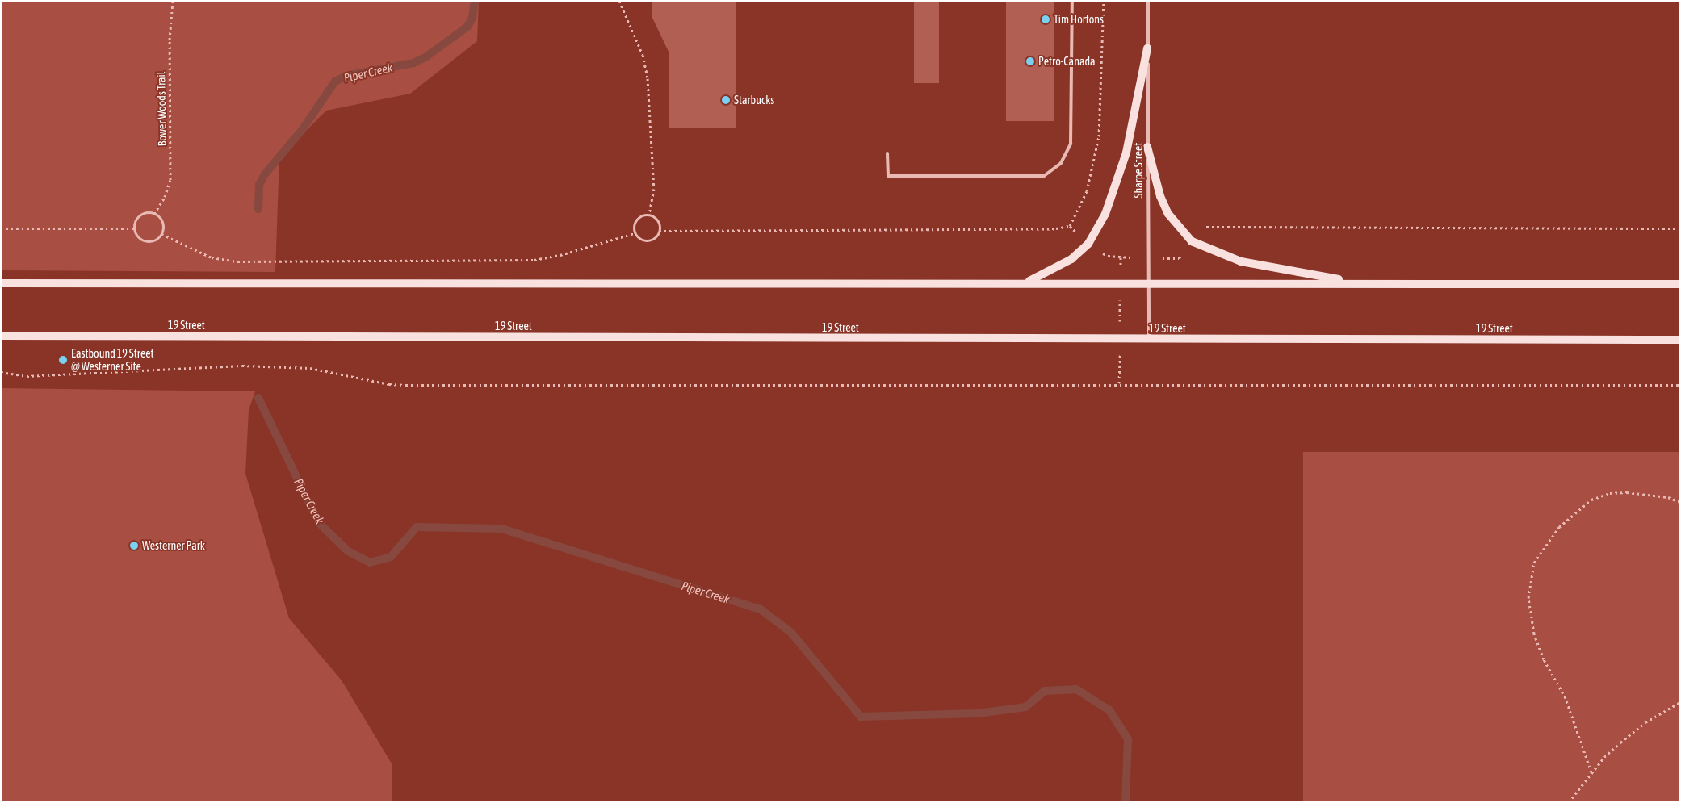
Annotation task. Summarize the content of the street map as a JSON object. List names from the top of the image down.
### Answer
{
  "streets": {
    "main road": ["19 Street"],
    "street": ["Sharpe Street"],
    "path": ["Bower Woods Trail"]
  },
  "crossings": [
    ["Sharpe Street", "19 Street"]
  ],
  "water": ["Piper Creek"],
  "places": [
    "Tim Hortons",
    "Petro-Canada",
    "Starbucks",
    "Eastbound 19 Street @ Westerner Site",
    "Westerner Park"
  ]
}
